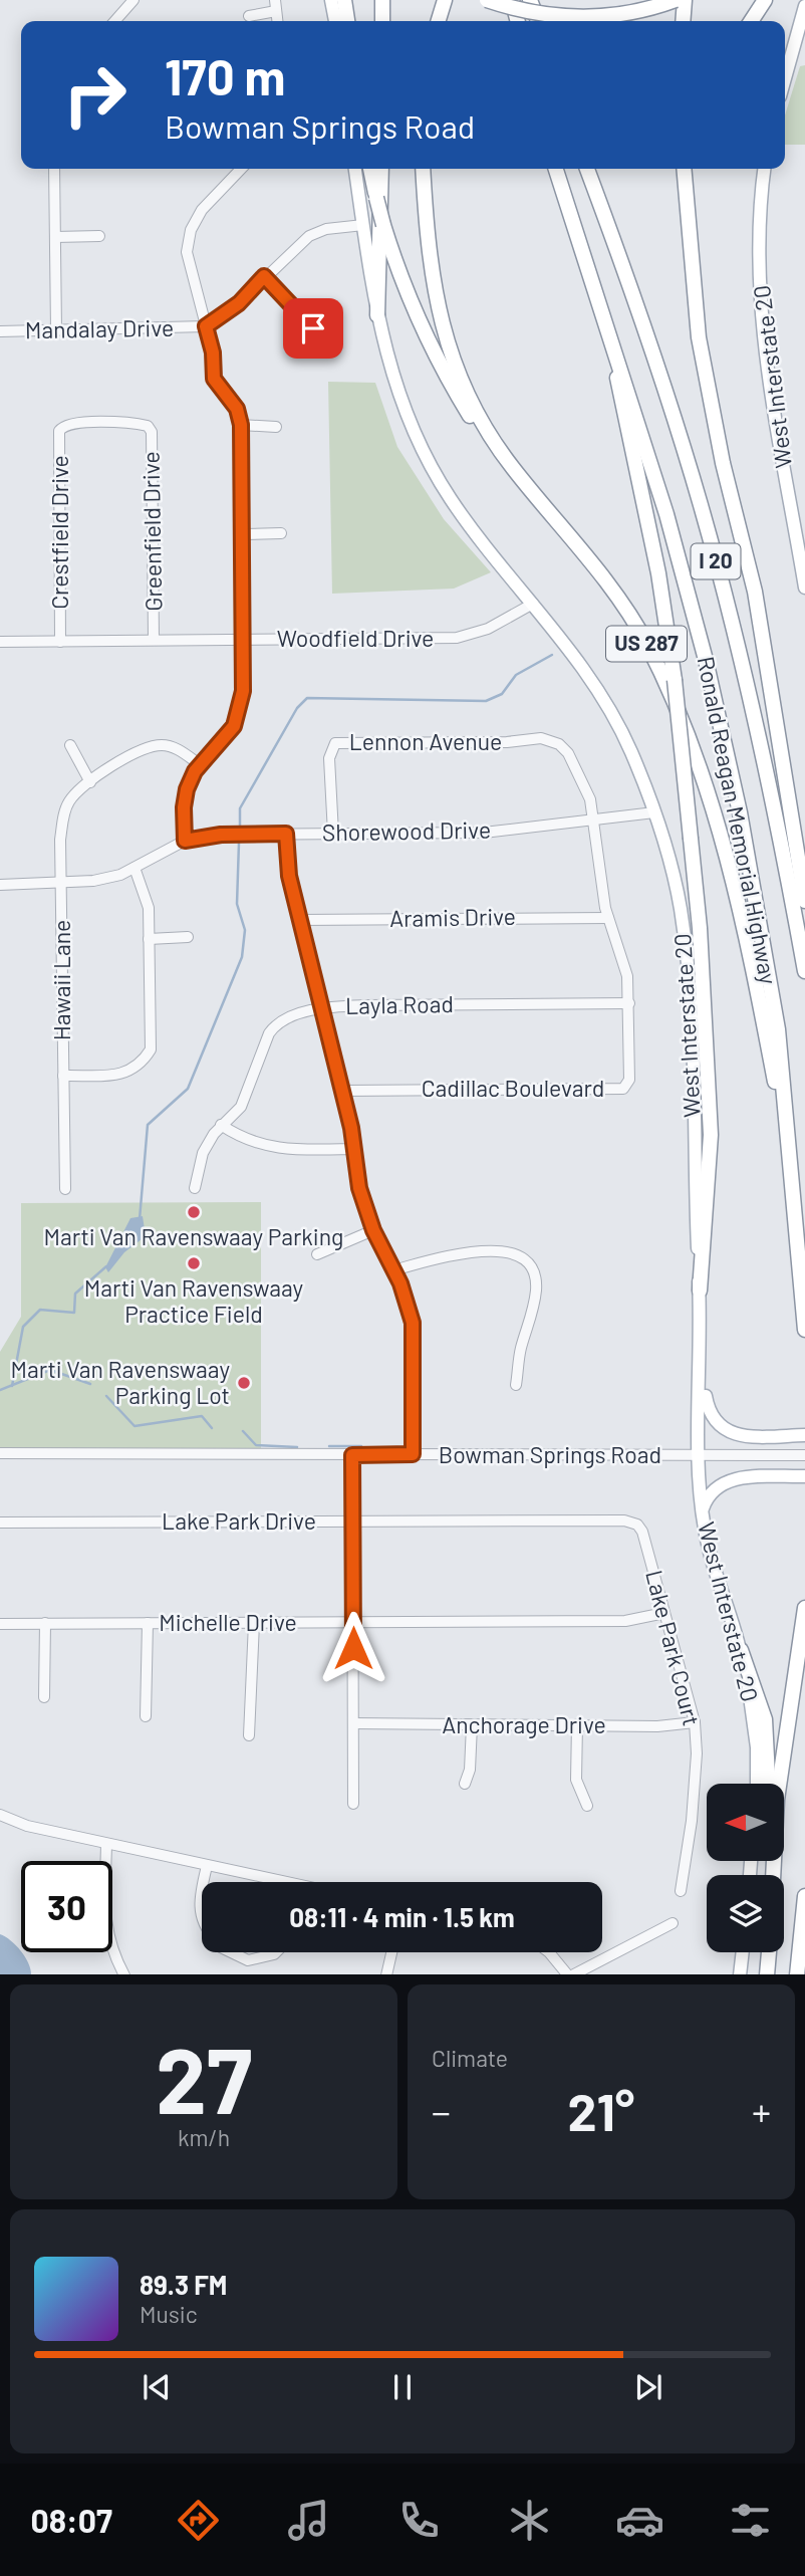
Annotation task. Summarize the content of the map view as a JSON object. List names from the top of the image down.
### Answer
{
  "streets": {
    "highway": ["I 20", "US 287", "Ronald Reagan Memorial Highway"],
    "main road": ["West Interstate 20"],
    "street": [
      "Mandalay Drive",
      "Greenfield Drive",
      "Crestfield Drive",
      "Woodfield Drive",
      "Lennon Avenue",
      "Shorewood Drive",
      "Aramis Drive",
      "Hawaii Lane",
      "Layla Road",
      "Cadillac Boulevard",
      "Bowman Springs Road",
      "Lake Park Drive",
      "Michelle Drive",
      "Lake Park Court",
      "Anchorage Drive"
    ]
  },
  "crossings": [
    ["Mandalay Drive", "West Interstate 20"],
    ["West Interstate 20", "Woodfield Drive"],
    ["West Interstate 20", "Shorewood Drive"],
    ["West Interstate 20", "Bowman Springs Road"],
    ["Greenfield Drive", "Crestfield Drive"],
    ["Greenfield Drive", "Woodfield Drive"],
    ["Crestfield Drive", "Woodfield Drive"],
    ["US 287", "Ronald Reagan Memorial Highway"],
    ["Lennon Avenue", "Shorewood Drive"],
    ["Lennon Avenue", "Cadillac Boulevard"],
    ["Shorewood Drive", "Hawaii Lane"],
    ["Shorewood Drive", "Cadillac Boulevard"],
    ["Aramis Drive", "Cadillac Boulevard"],
    ["Layla Road", "Cadillac Boulevard"],
    ["Lake Park Drive", "Lake Park Court"],
    ["Michelle Drive", "Lake Park Court"],
    ["Lake Park Court", "Anchorage Drive"]
  ],
  "places": ["Marti Van Ravenswaay Parking", "Marti Van Ravenswaay Practice Field", "Marti Van Ravenswaay Parking Lot"],
  "north": "left",
  "page": {
    "turn": ["170 m", "Bowman Springs Road"],
    "limit": "30",
    "trip": "08:11 · 4 min · 1.5 km",
    "tile": [
      ["27", "km/h"],
      "Climate"
    ],
    "heat": ["−", "21°", "+"],
    "song": ["89.3 FM", "Music"],
    "tabs": "08:07"
  }
}
